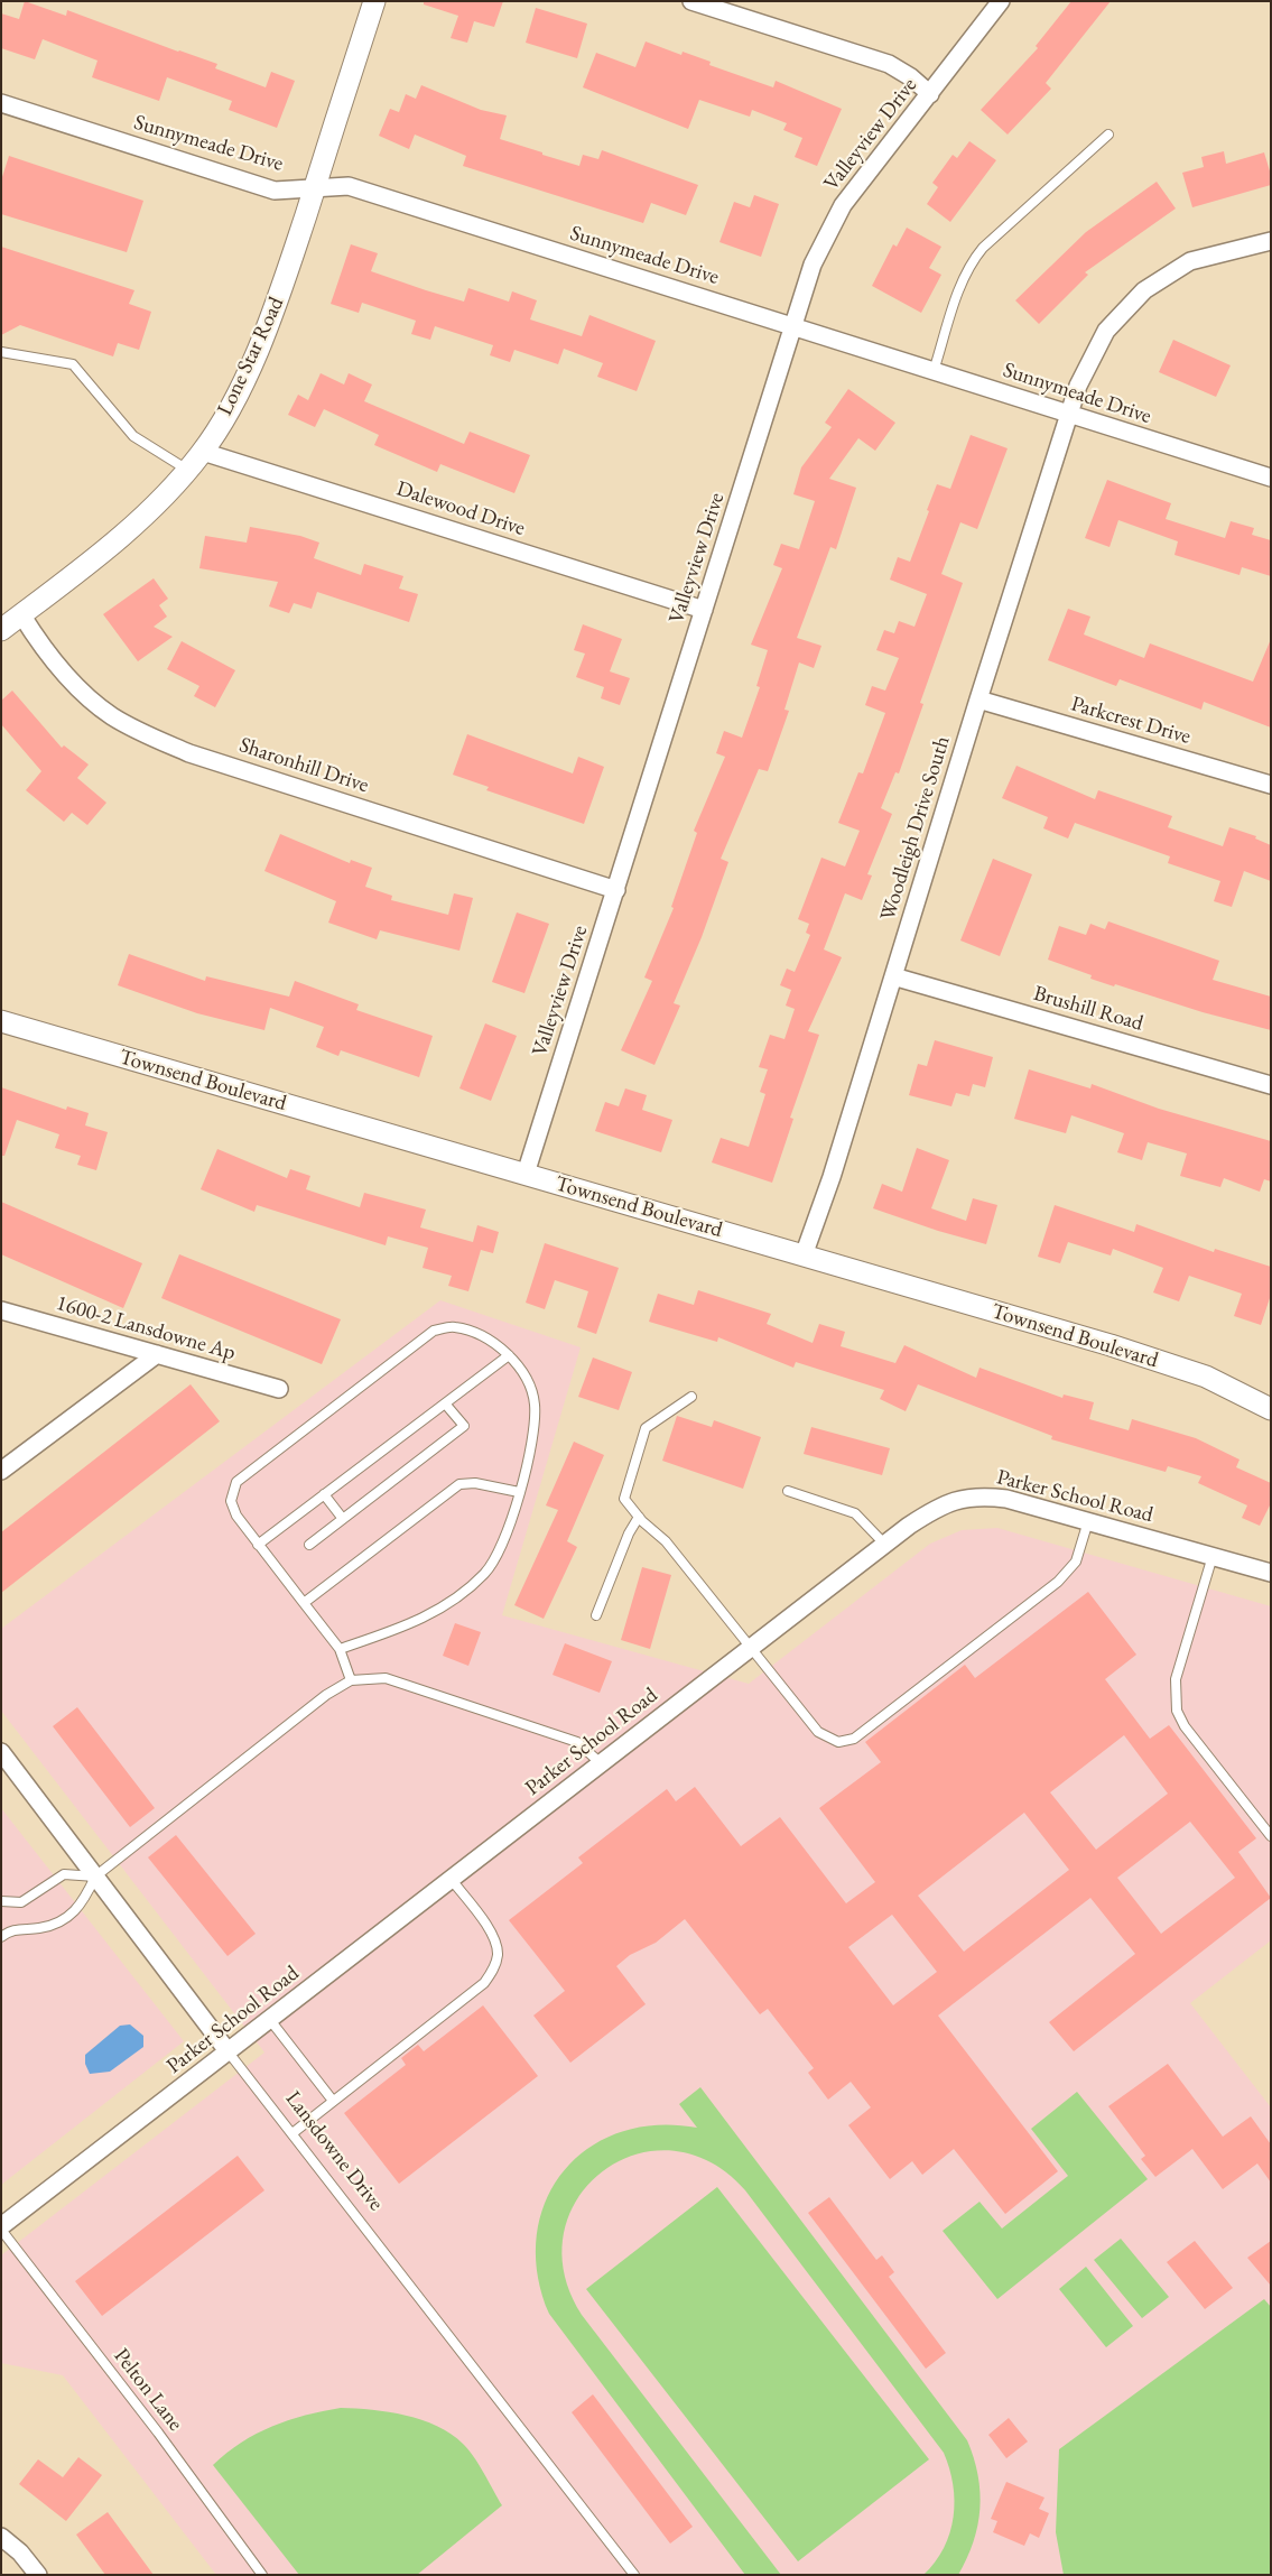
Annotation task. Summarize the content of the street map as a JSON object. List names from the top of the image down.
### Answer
{
  "streets": {
    "street": [
      "Valleyview Drive",
      "Sunnymeade Drive",
      "Lone Star Road",
      "Dalewood Drive",
      "Parkcrest Drive",
      "Sharonhill Drive",
      "Woodleigh Drive South",
      "Brushill Road",
      "Townsend Boulevard",
      "1600-2 Lansdowne Ap",
      "Parker School Road",
      "Lansdowne Drive"
    ],
    "lane": ["Pelton Lane"]
  },
  "crossings": [
    ["Valleyview Drive", "Sunnymeade Drive"],
    ["Valleyview Drive", "Dalewood Drive"],
    ["Valleyview Drive", "Sharonhill Drive"],
    ["Valleyview Drive", "Townsend Boulevard"],
    ["Sunnymeade Drive", "Lone Star Road"],
    ["Sunnymeade Drive", "Woodleigh Drive South"],
    ["Lone Star Road", "Dalewood Drive"],
    ["Lone Star Road", "Sharonhill Drive"],
    ["Parkcrest Drive", "Woodleigh Drive South"],
    ["Woodleigh Drive South", "Brushill Road"],
    ["Woodleigh Drive South", "Townsend Boulevard"],
    ["Parker School Road", "Lansdowne Drive"],
    ["Parker School Road", "Pelton Lane"]
  ]
}
